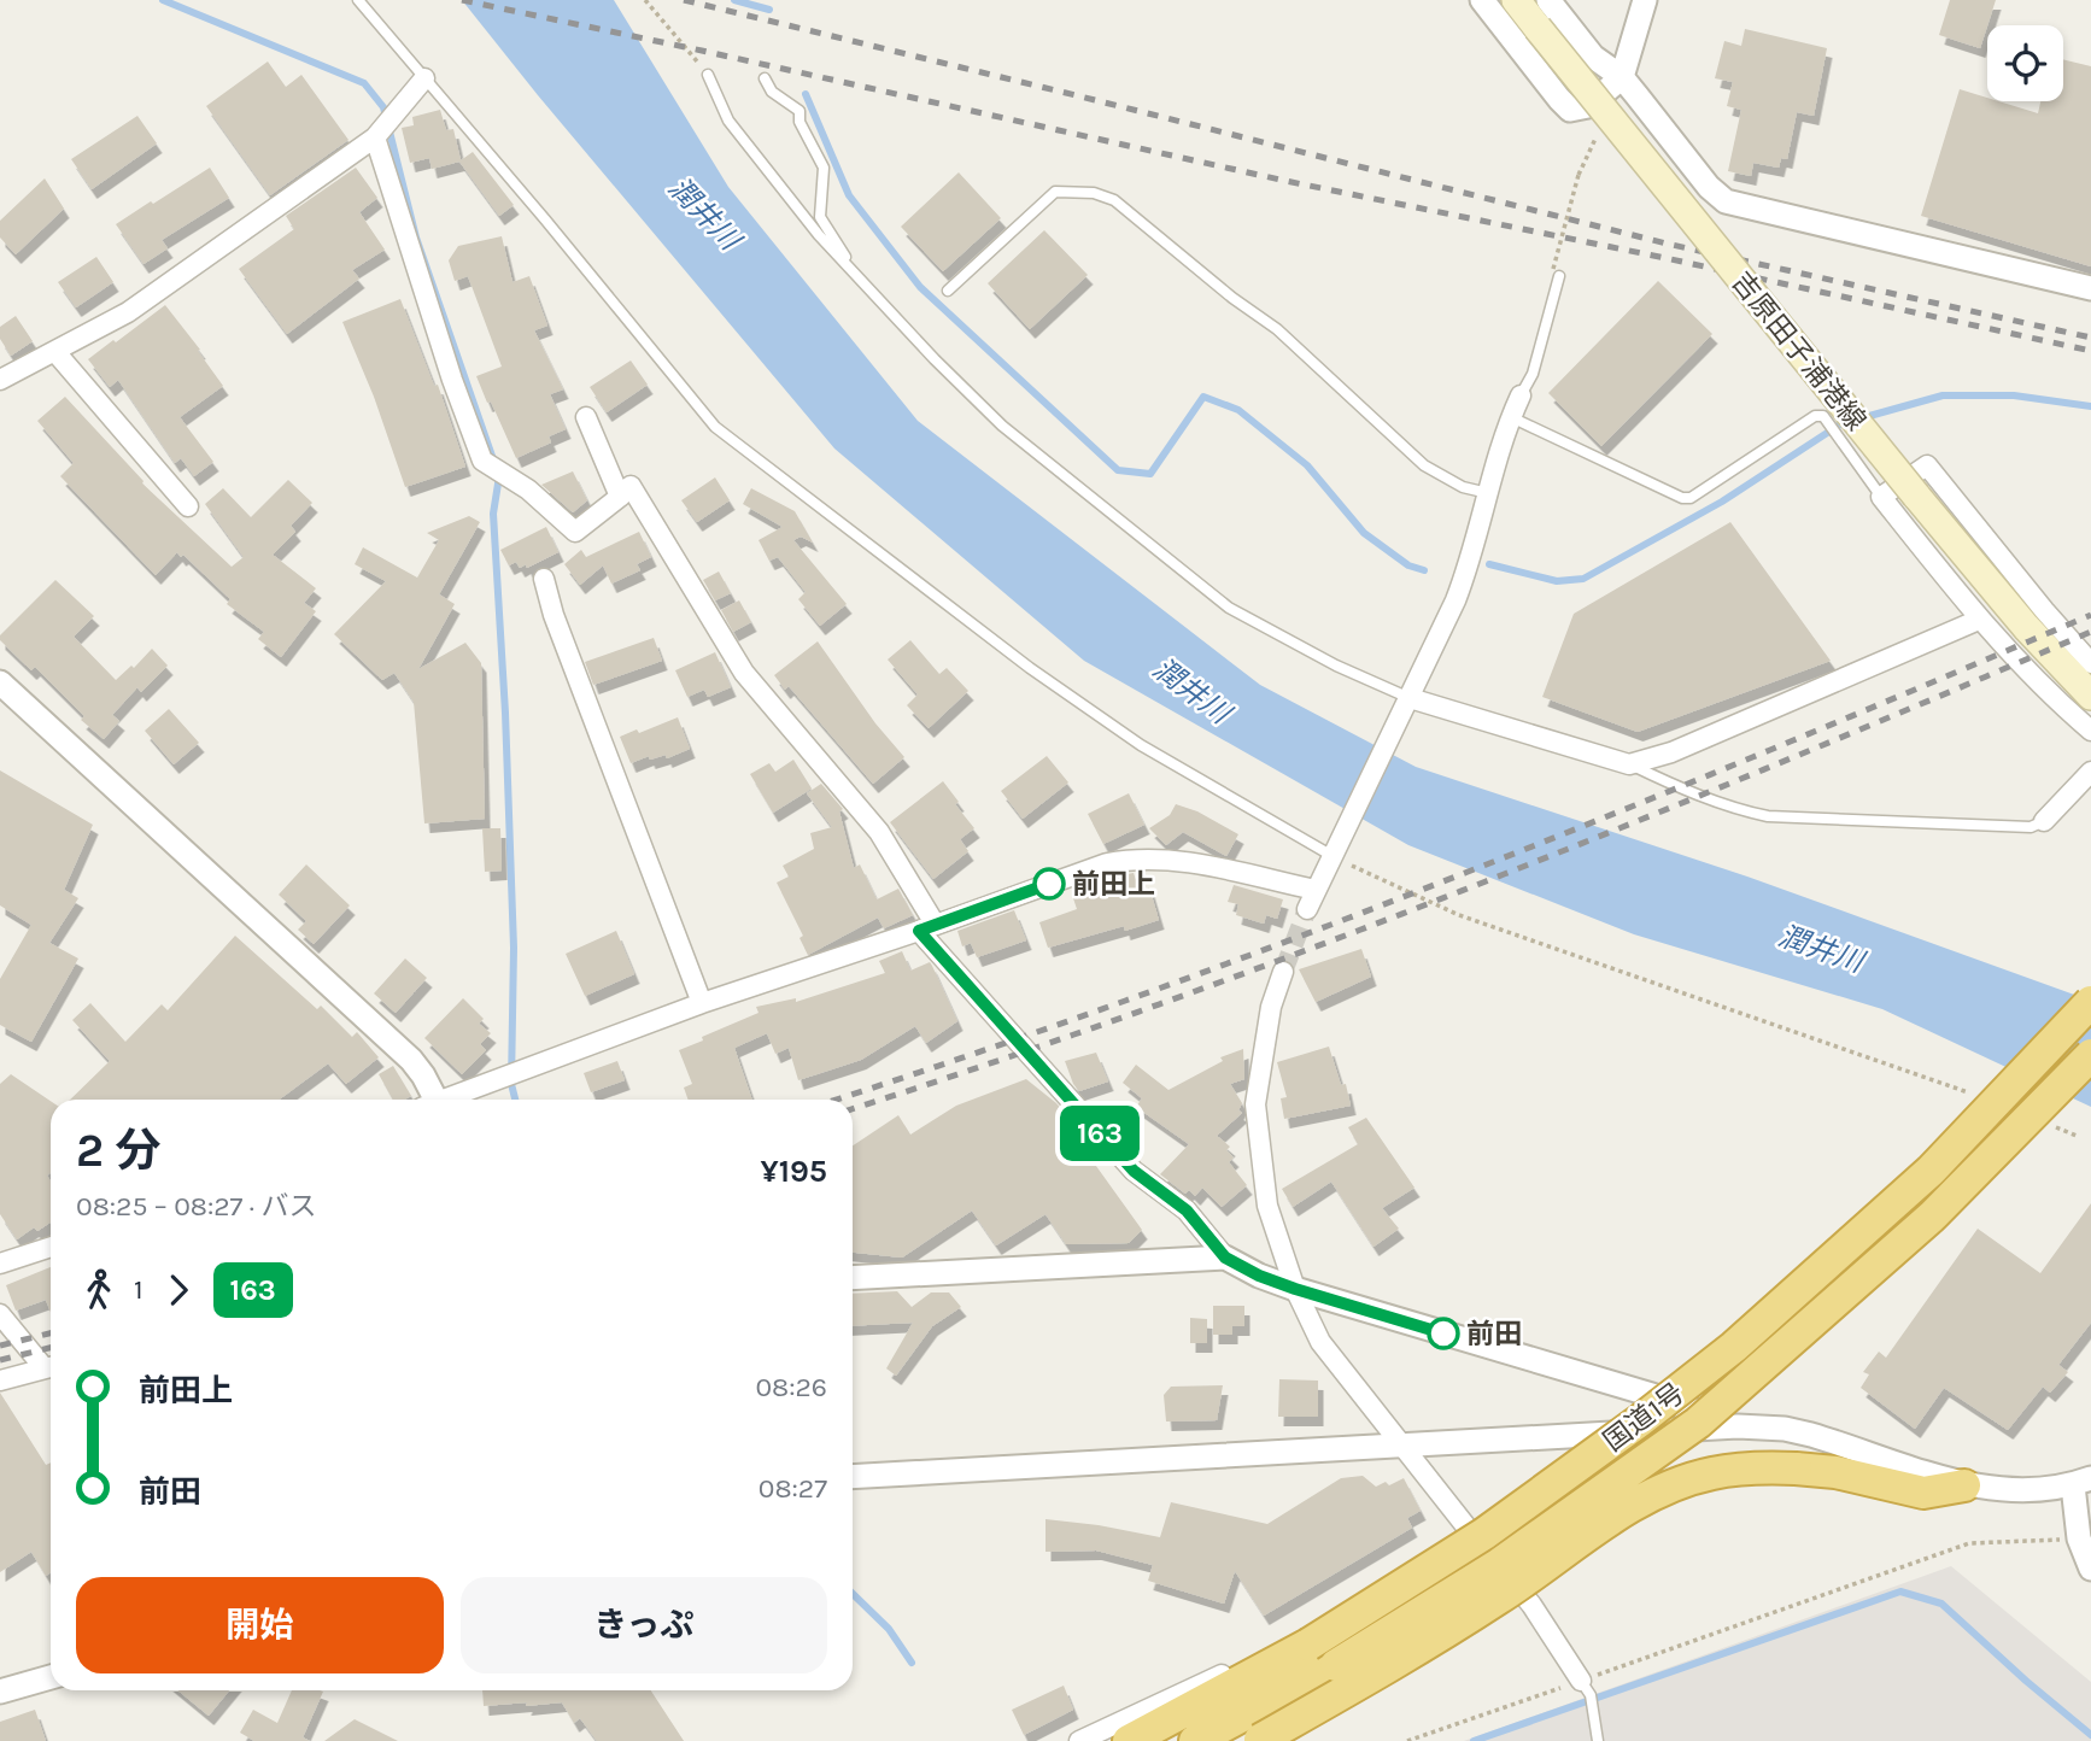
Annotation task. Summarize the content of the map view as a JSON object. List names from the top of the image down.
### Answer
{
  "streets": {
    "highway": ["国道1号"],
    "main road": ["吉原田子浦港線"]
  },
  "water": ["潤井川"],
  "places": ["前田上", "前田"],
  "lines": ["bus line 163"],
  "page": {
    "on_map": "163",
    "heading": ["2 分", "08:25 – 08:27 · バス", "¥195"],
    "legs": ["1", "163"],
    "list": [
      {
        "name": "前田上",
        "value": "08:26"
      },
      {
        "name": "前田",
        "value": "08:27"
      }
    ],
    "buttons": ["開始", "きっぷ"]
  }
}
